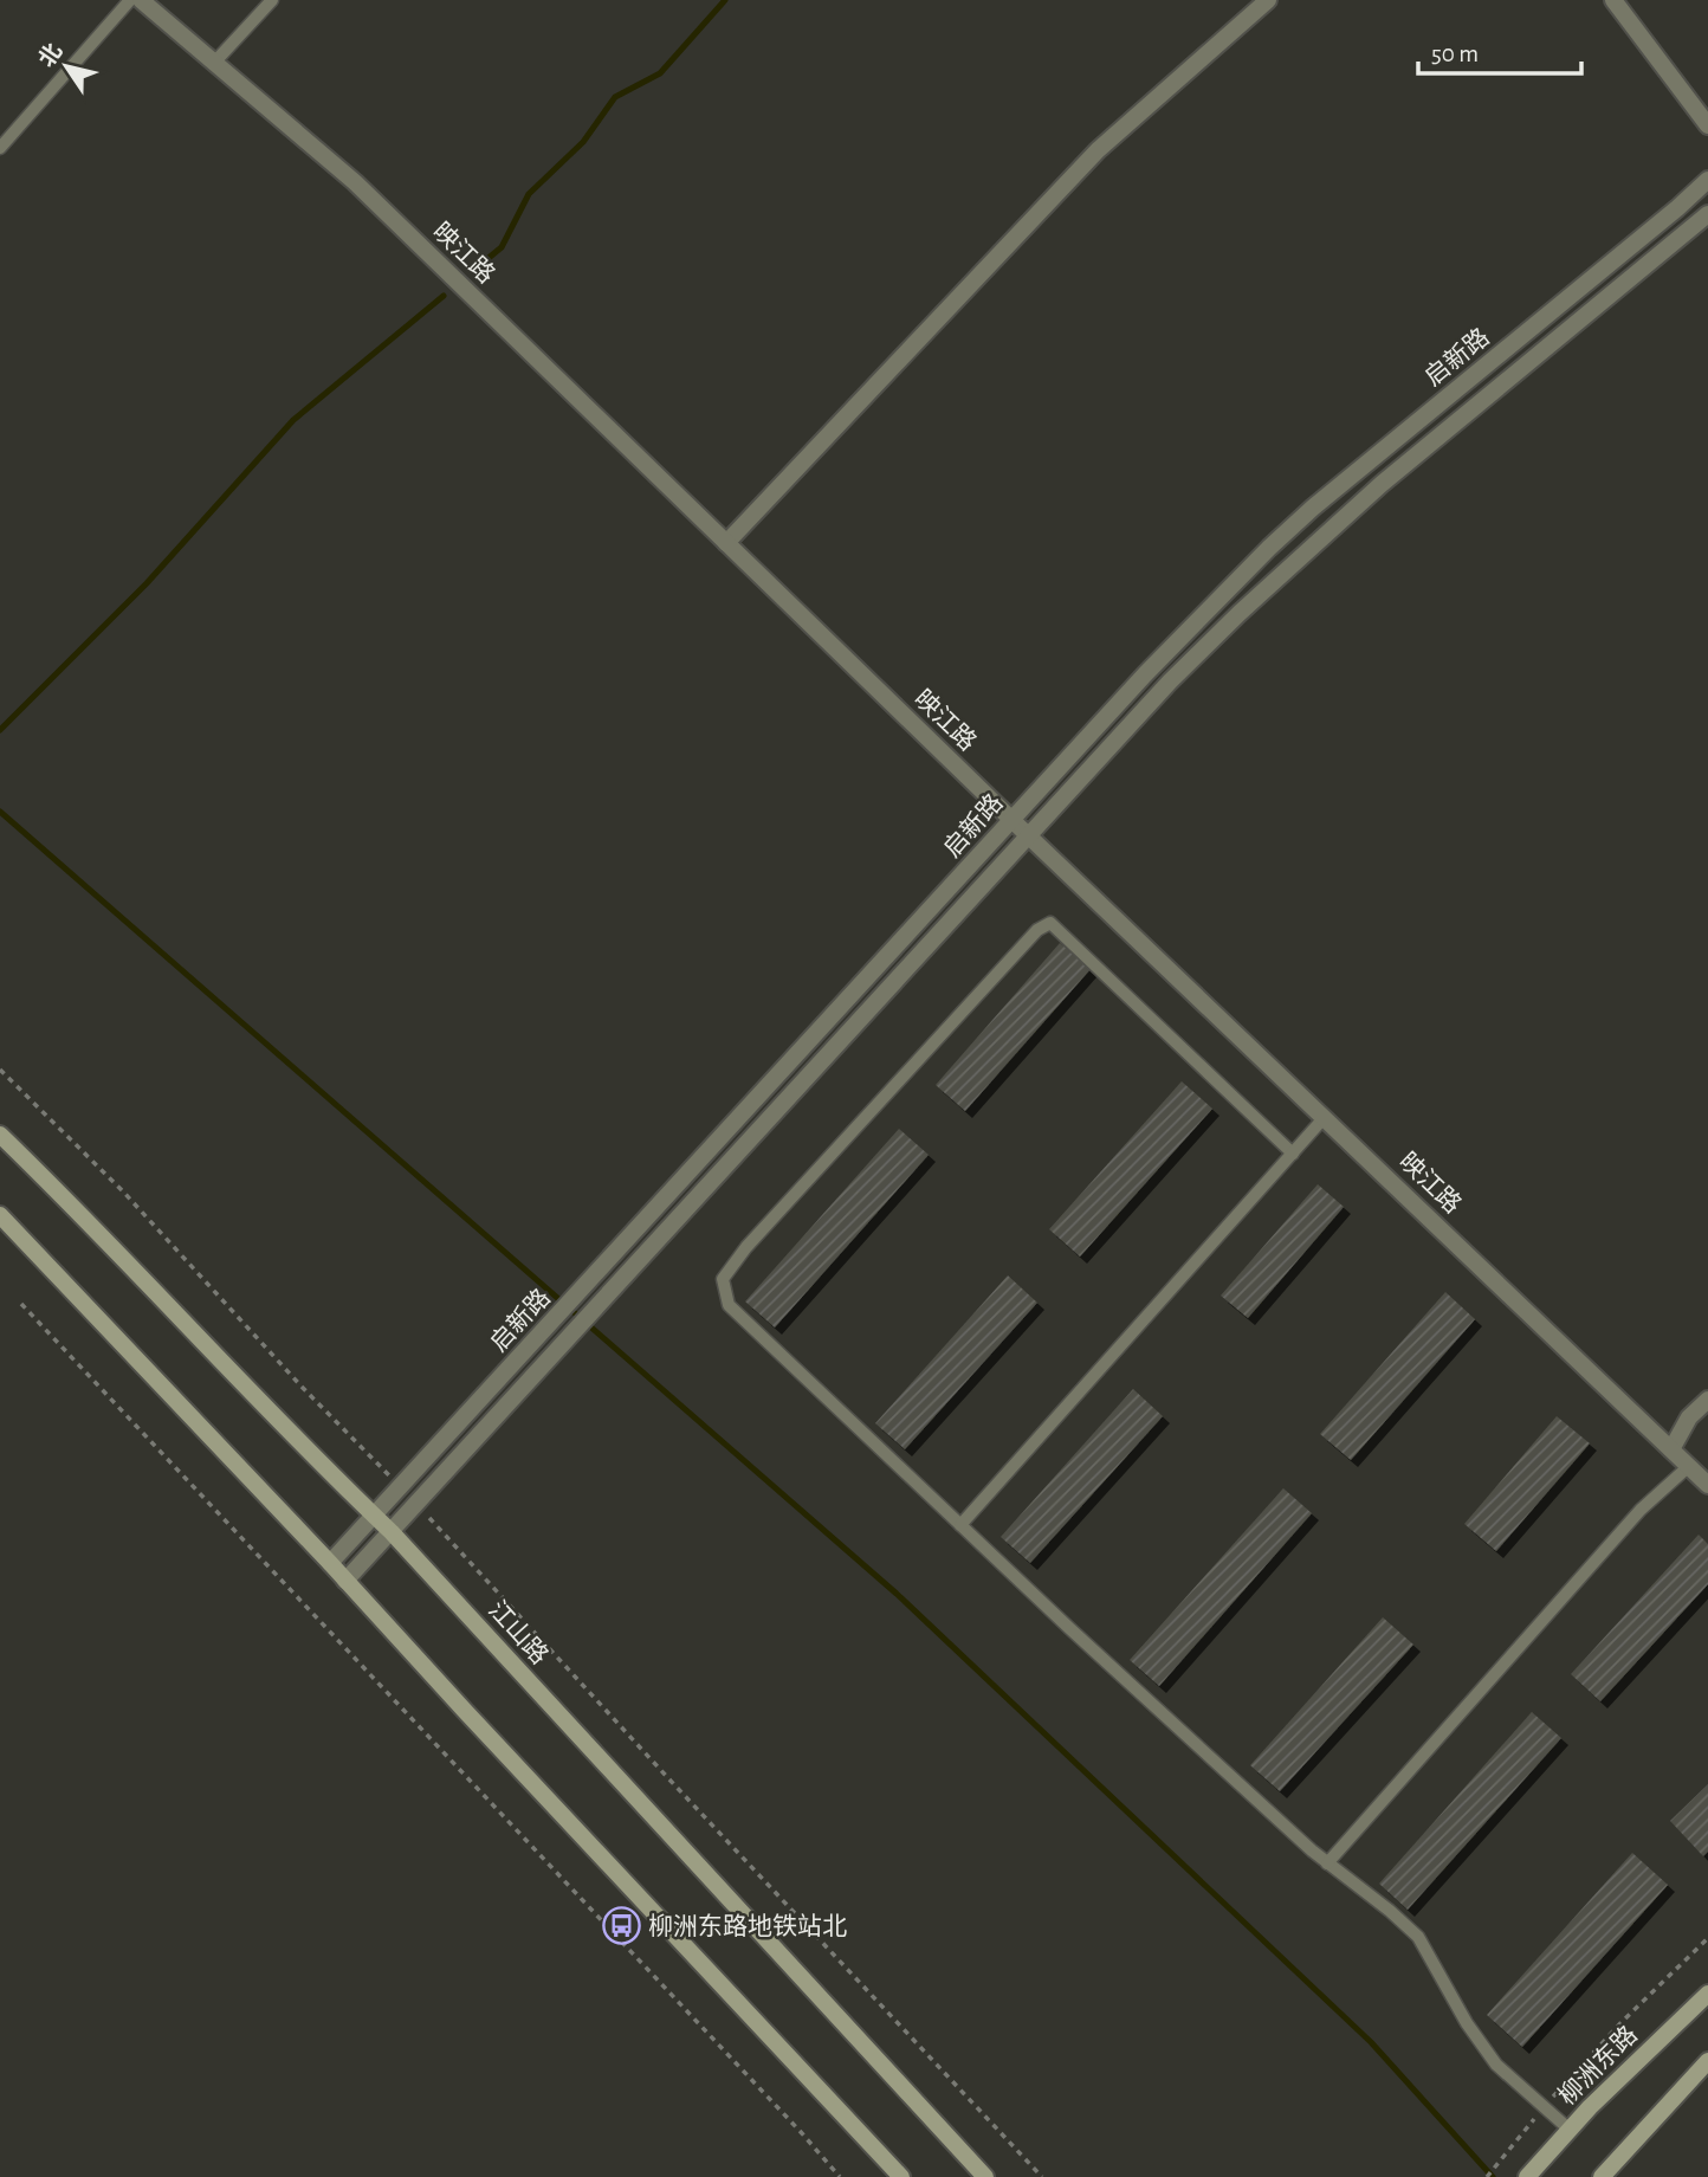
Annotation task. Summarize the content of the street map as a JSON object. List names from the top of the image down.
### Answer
{
  "streets": {
    "main road": ["江山路", "柳洲东路"],
    "street": ["映江路", "启新路"]
  },
  "crossings": [
    ["映江路", "启新路"],
    ["启新路", "江山路"]
  ],
  "places": {
    "bus stop": ["柳洲东路地铁站北"]
  },
  "scale_bar": "50 m",
  "north": "top left"
}
